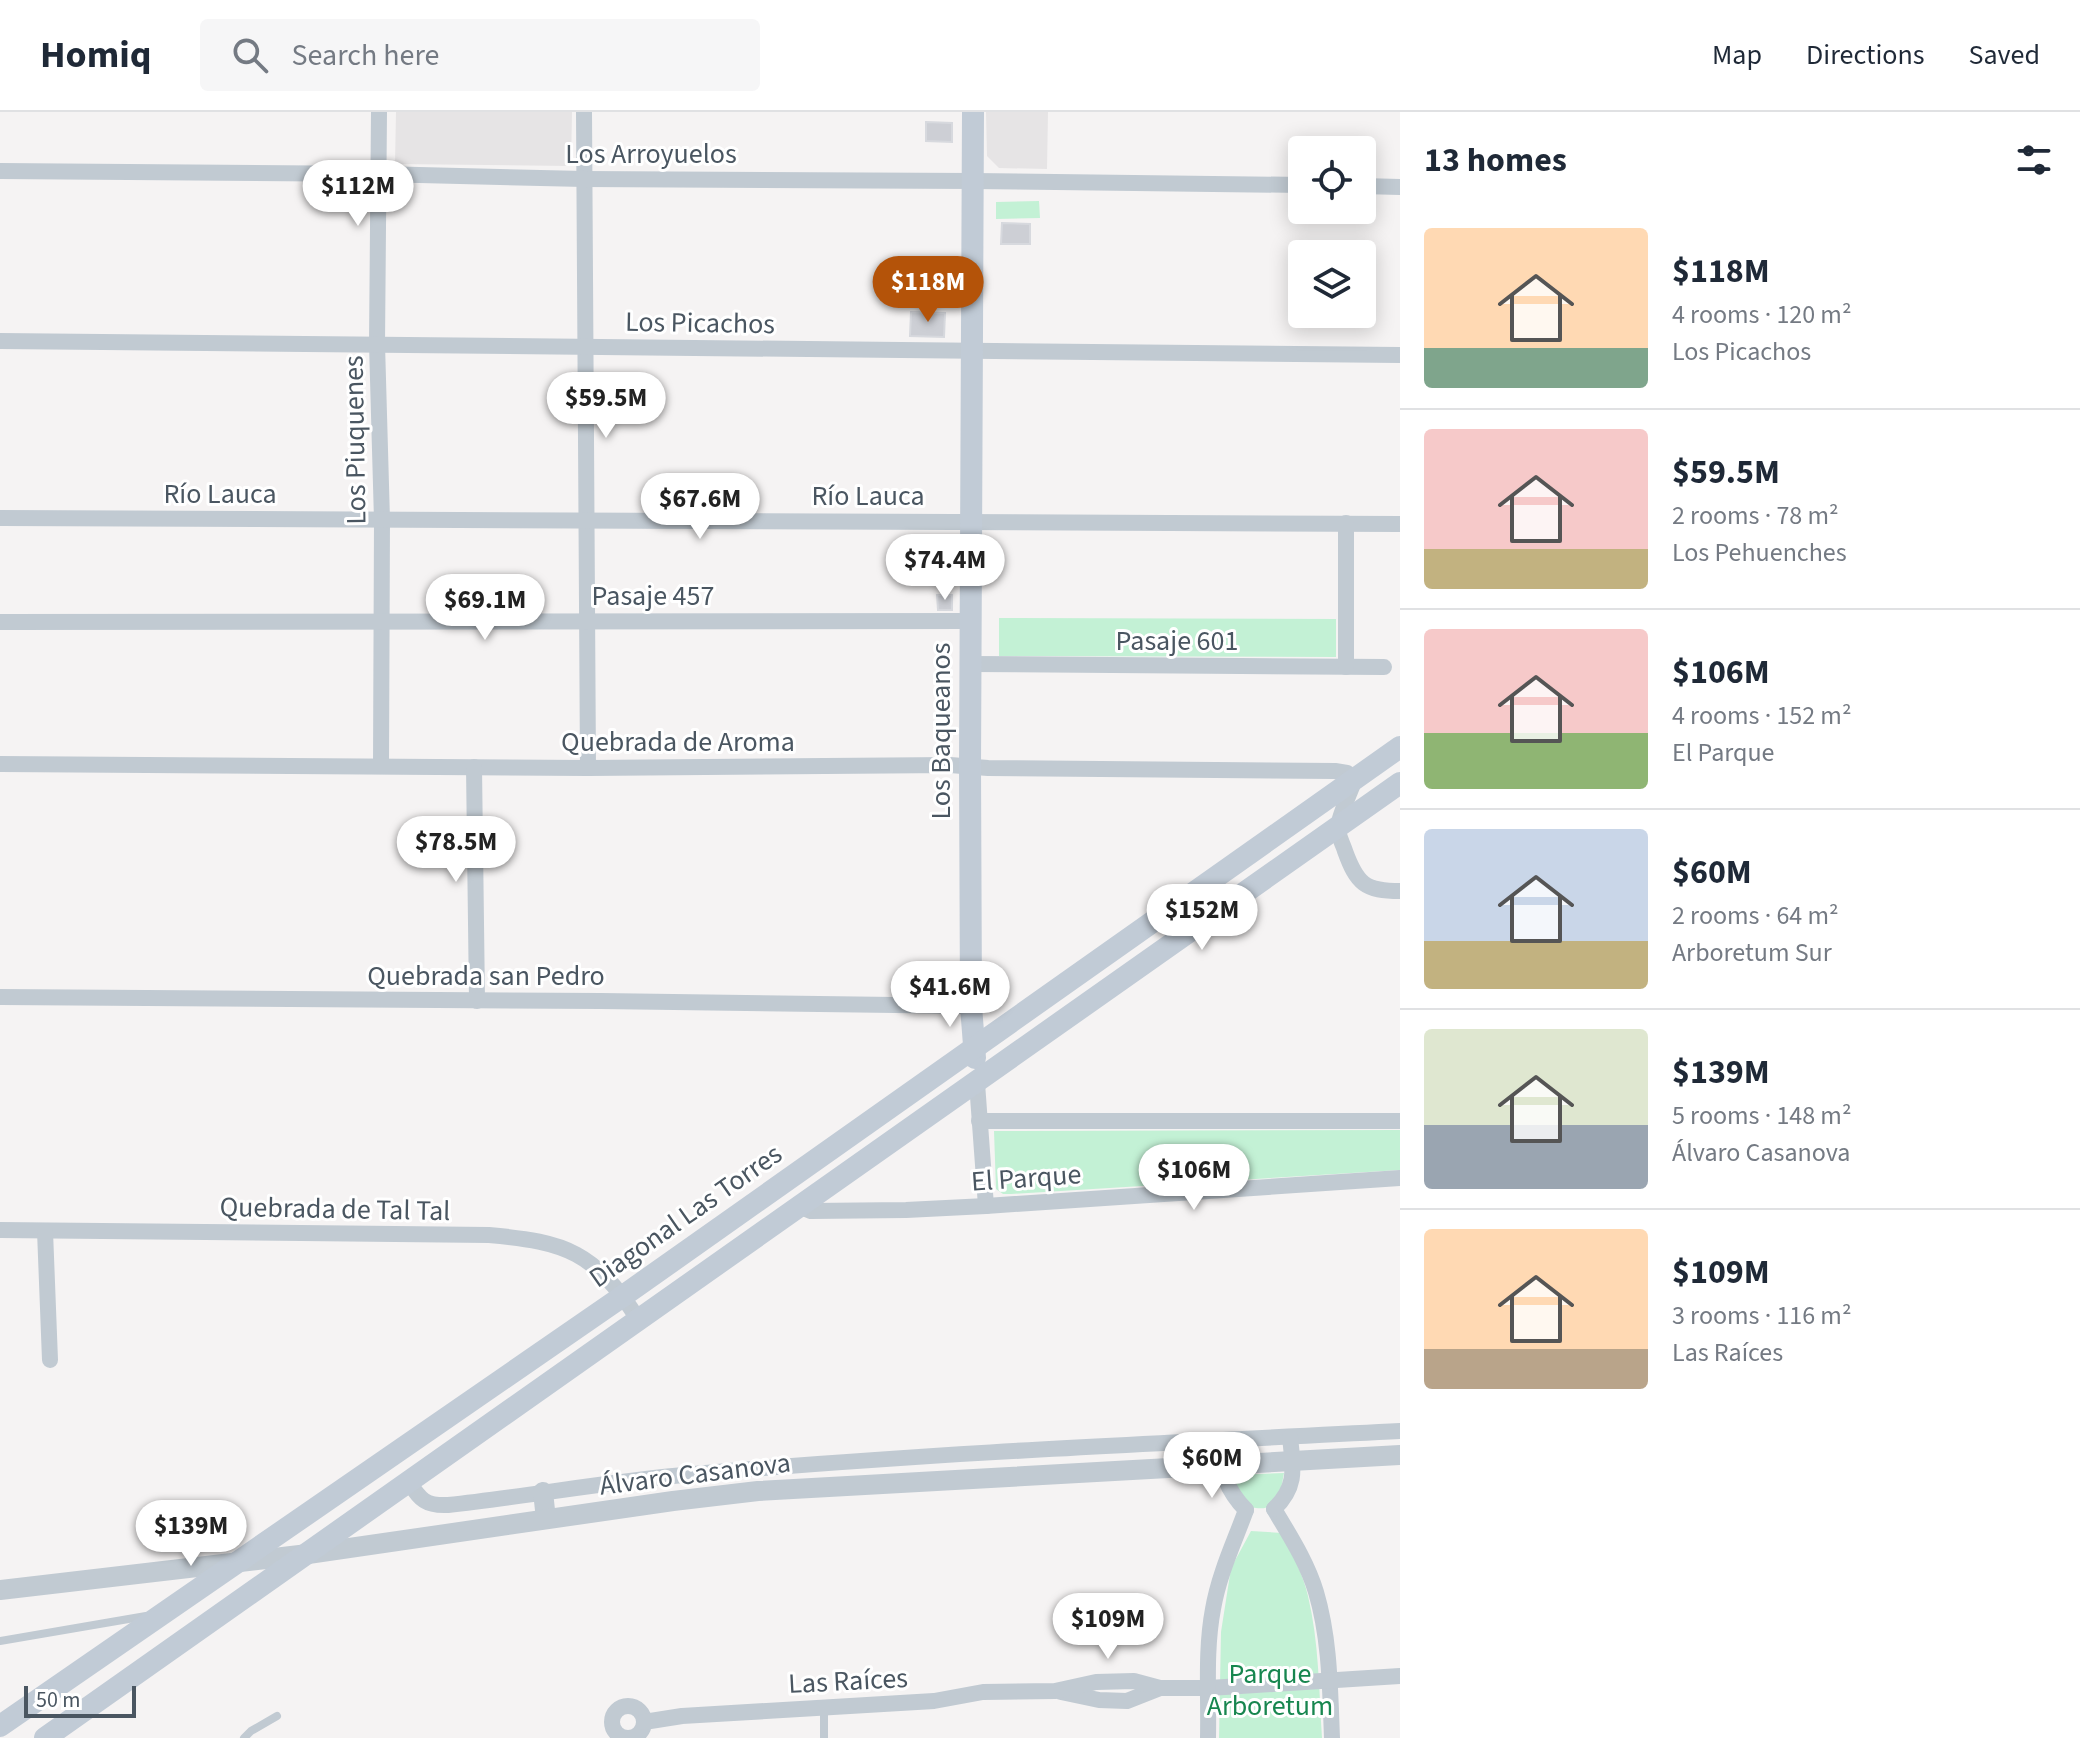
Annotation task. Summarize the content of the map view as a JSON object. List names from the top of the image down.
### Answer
{
  "streets": {
    "main road": ["Los Baqueanos", "Diagonal Las Torres"],
    "street": [
      "Los Arroyuelos",
      "Los Picachos",
      "Los Piuquenes",
      "Río Lauca",
      "Pasaje 457",
      "Pasaje 601",
      "Quebrada de Aroma",
      "Quebrada san Pedro",
      "El Parque",
      "Quebrada de Tal Tal",
      "Álvaro Casanova",
      "Las Raíces"
    ]
  },
  "crossings": [
    ["Los Arroyuelos", "Los Piuquenes"],
    ["Los Arroyuelos", "Los Baqueanos"],
    ["Los Picachos", "Los Piuquenes"],
    ["Los Picachos", "Los Baqueanos"],
    ["Los Piuquenes", "Río Lauca"],
    ["Los Piuquenes", "Pasaje 457"],
    ["Los Piuquenes", "Quebrada de Aroma"],
    ["Río Lauca", "Los Baqueanos"],
    ["Pasaje 457", "Los Baqueanos"],
    ["Pasaje 601", "Los Baqueanos"],
    ["Los Baqueanos", "Quebrada de Aroma"],
    ["Los Baqueanos", "Quebrada san Pedro"],
    ["Los Baqueanos", "El Parque"],
    ["Los Baqueanos", "Diagonal Las Torres"],
    ["Quebrada de Aroma", "Diagonal Las Torres"],
    ["El Parque", "Diagonal Las Torres"],
    ["Quebrada de Tal Tal", "Diagonal Las Torres"],
    ["Diagonal Las Torres", "Álvaro Casanova"]
  ],
  "parks": ["Parque Arboretum"],
  "scale_bar": "50 m",
  "page": {
    "header": "Homiq",
    "search": "Search here",
    "nav": ["Map", "Directions", "Saved"],
    "heading": "13 homes",
    "price": [
      "$112M",
      "$118M",
      "$59.5M",
      "$67.6M",
      "$74.4M",
      "$69.1M",
      "$78.5M",
      "$152M",
      "$41.6M",
      "$106M",
      "$60M",
      "$139M",
      "$109M"
    ],
    "list": [
      {
        "name": "$118M",
        "note": "4 rooms · 120 m² · Los Picachos"
      },
      {
        "name": "$59.5M",
        "note": "2 rooms · 78 m² · Los Pehuenches"
      },
      {
        "name": "$106M",
        "note": "4 rooms · 152 m² · El Parque"
      },
      {
        "name": "$60M",
        "note": "2 rooms · 64 m² · Arboretum Sur"
      },
      {
        "name": "$139M",
        "note": "5 rooms · 148 m² · Álvaro Casanova"
      },
      {
        "name": "$109M",
        "note": "3 rooms · 116 m² · Las Raíces"
      }
    ],
    "scale": "50 m"
  }
}
